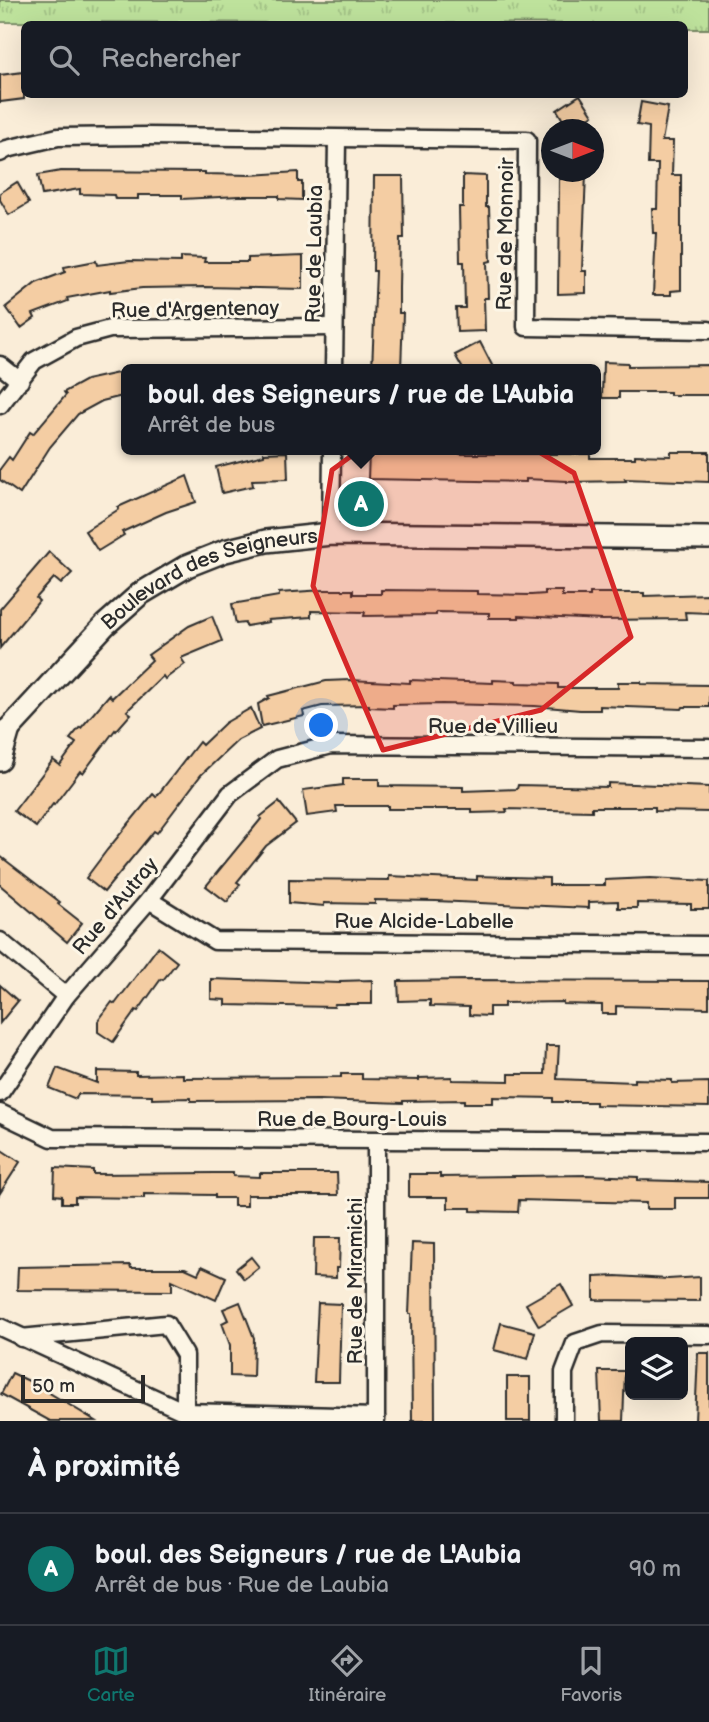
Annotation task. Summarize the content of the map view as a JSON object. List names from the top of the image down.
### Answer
{
  "streets": {
    "street": [
      "Rue de Monnoir",
      "Rue de Laubia",
      "Rue d'Argentenay",
      "Boulevard des Seigneurs",
      "Rue de Villieu",
      "Rue d'Autray",
      "Rue Alcide-Labelle",
      "Rue de Bourg-Louis",
      "Rue de Miramichi"
    ]
  },
  "crossings": [
    ["Rue de Monnoir", "Rue de Laubia"],
    ["Rue de Laubia", "Rue d'Argentenay"],
    ["Rue de Villieu", "Rue d'Autray"],
    ["Rue d'Autray", "Rue Alcide-Labelle"],
    ["Rue de Bourg-Louis", "Rue de Miramichi"]
  ],
  "scale_bar": "50 m",
  "north": "right",
  "page": {
    "search": "Rechercher",
    "popup": ["boul. des Seigneurs / rue de L'Aubia", "Arrêt de bus"],
    "pins": "A",
    "scale": "50 m",
    "heading": "À proximité",
    "list": [
      {
        "mark": "A",
        "name": "boul. des Seigneurs / rue de L'Aubia",
        "note": "Arrêt de bus · Rue de Laubia",
        "value": "90 m"
      }
    ],
    "nav": ["Carte", "Itinéraire", "Favoris"]
  }
}
